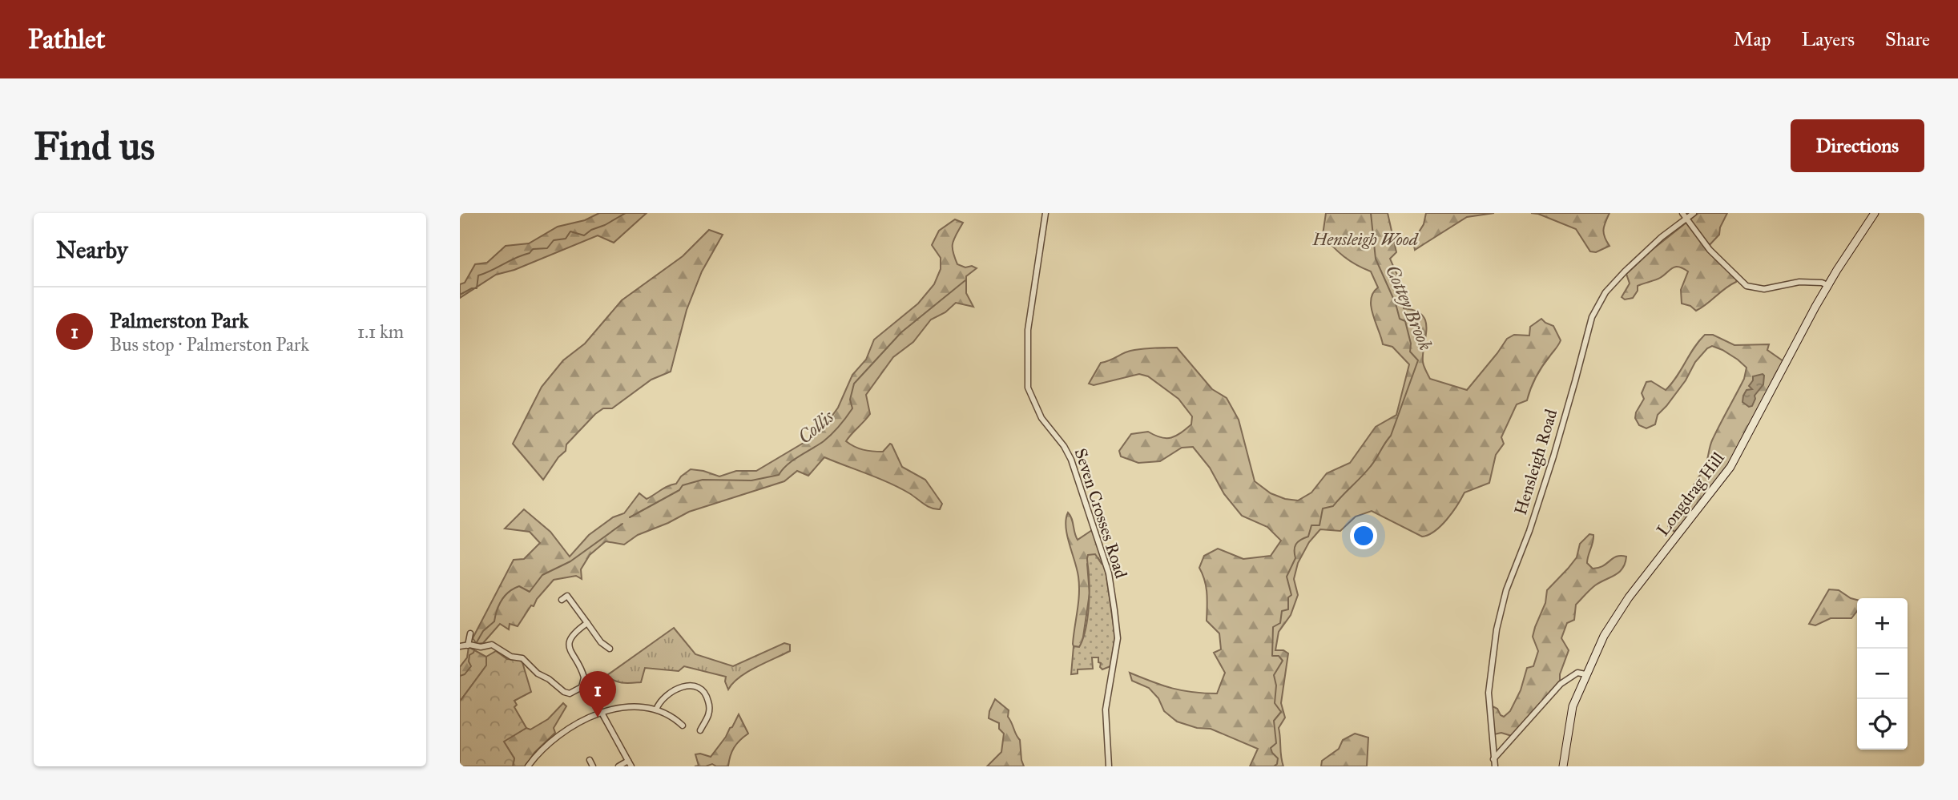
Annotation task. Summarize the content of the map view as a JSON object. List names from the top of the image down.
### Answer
{
  "streets": {
    "main road": ["Longdrag Hill"],
    "street": ["Hensleigh Road", "Seven Crosses Road"]
  },
  "water": ["Cottey Brook", "Collis"],
  "parks": ["Hensleigh Wood"],
  "page": {
    "header": "Pathlet",
    "nav": ["Map", "Layers", "Share"],
    "buttons": "Directions",
    "title": "Find us",
    "heading": "Nearby",
    "list": [
      {
        "mark": "1",
        "name": "Palmerston Park",
        "note": "Bus stop · Palmerston Park",
        "value": "1.1 km"
      }
    ],
    "map_buttons": ["+", "−"],
    "pins": "1"
  }
}
